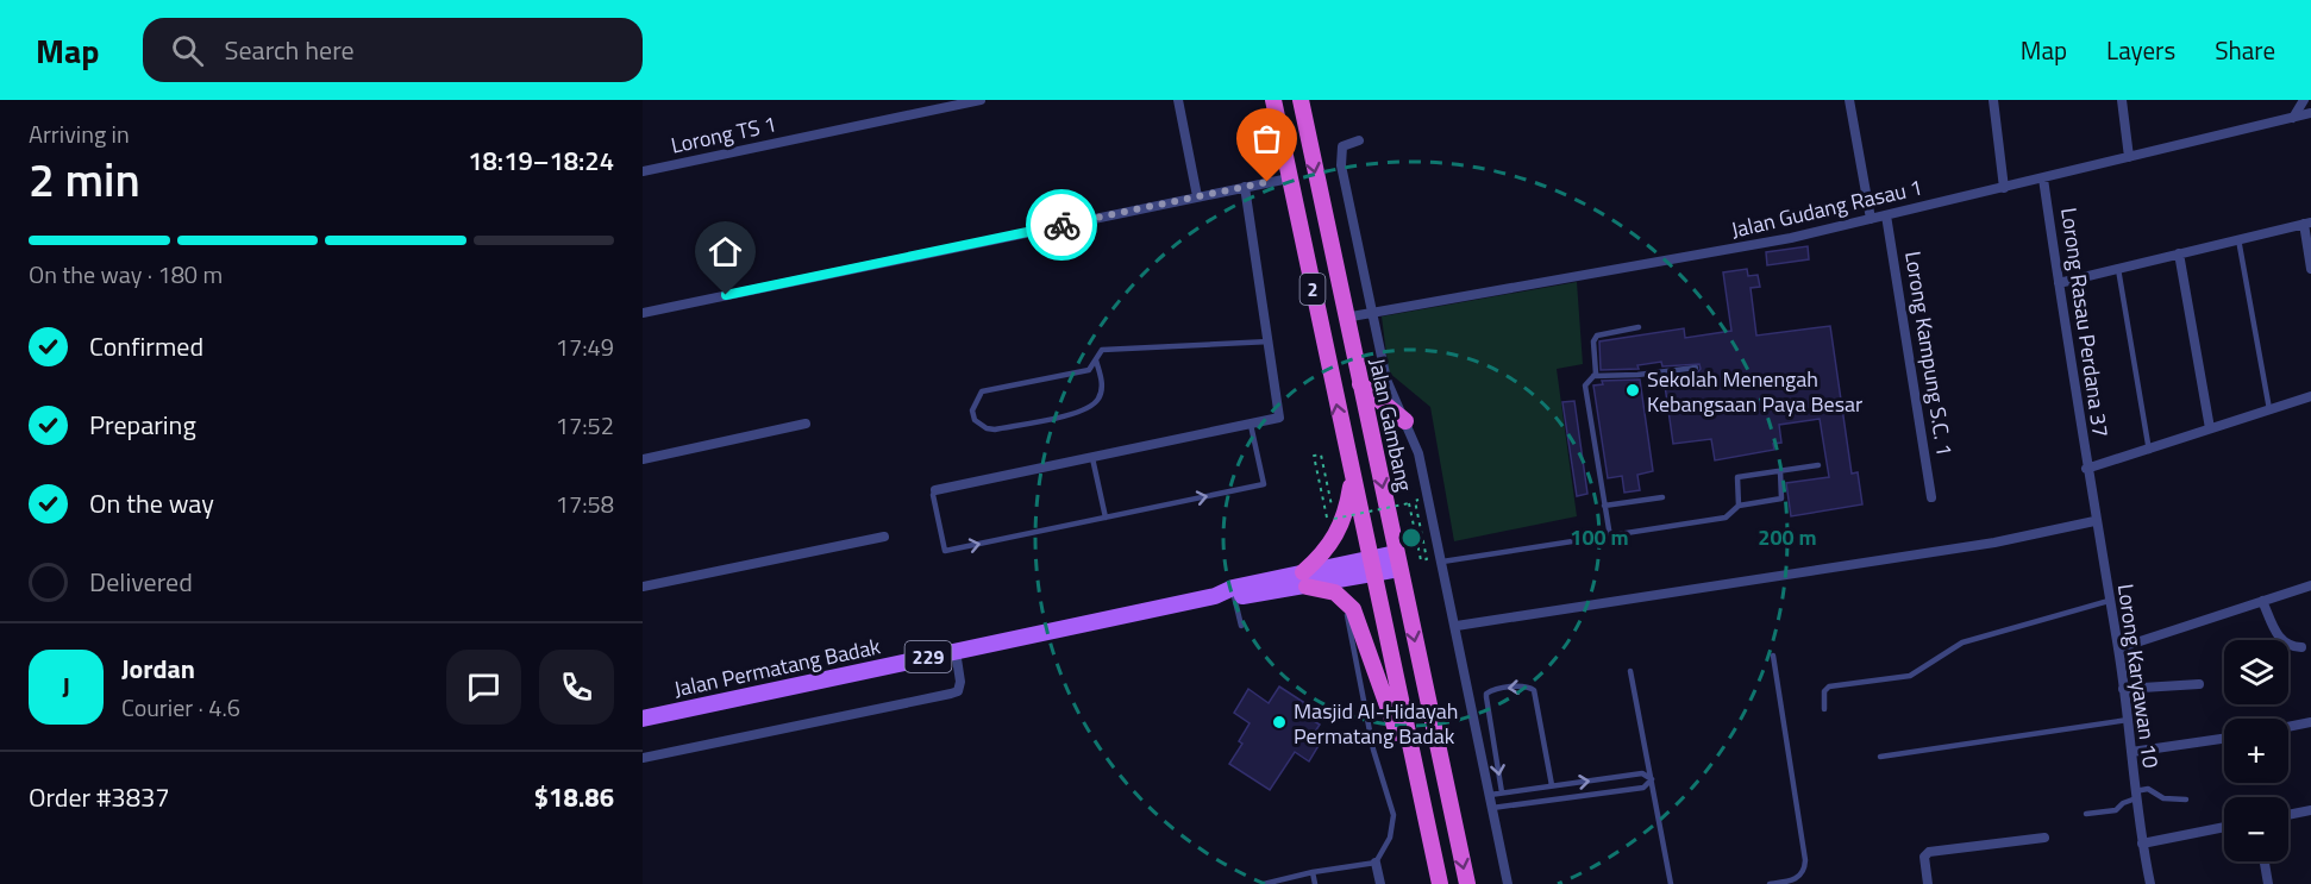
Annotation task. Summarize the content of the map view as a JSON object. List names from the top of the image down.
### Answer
{
  "streets": {
    "highway": ["2", "Jalan Gambang"],
    "main road": ["229", "Jalan Permatang Badak"],
    "street": [
      "Lorong TS 1",
      "Jalan Gudang Rasau 1",
      "Lorong Rasau Perdana 37",
      "Lorong Kampung S.C. 1",
      "Lorong Karyawan 10"
    ]
  },
  "crossings": [
    ["Jalan Gudang Rasau 1", "Lorong Rasau Perdana 37"],
    ["Jalan Gudang Rasau 1", "Lorong Kampung S.C. 1"],
    ["Jalan Gudang Rasau 1", "Jalan Gambang"],
    ["2", "Jalan Permatang Badak"],
    ["Lorong Rasau Perdana 37", "Lorong Karyawan 10"],
    ["Jalan Gambang", "Jalan Permatang Badak"]
  ],
  "places": ["Sekolah Menengah Kebangsaan Paya Besar", "Masjid Al-Hidayah Permatang Badak"],
  "page": {
    "header": "Map",
    "search": "Search here",
    "nav": ["Map", "Layers", "Share"],
    "heading": ["2 min", "Arriving in", "18:19–18:24"],
    "panel": [
      "Jordan",
      "Courier · 4.6",
      "Order #3837",
      "$18.86"
    ],
    "bar": "On the way · 180 m",
    "list": [
      ["Confirmed", "17:49"],
      ["Preparing", "17:52"],
      ["On the way", "17:58"],
      "Delivered"
    ],
    "map_buttons": ["+", "−"],
    "round": "J"
  },
  "rings": ["100 m", "200 m"]
}
